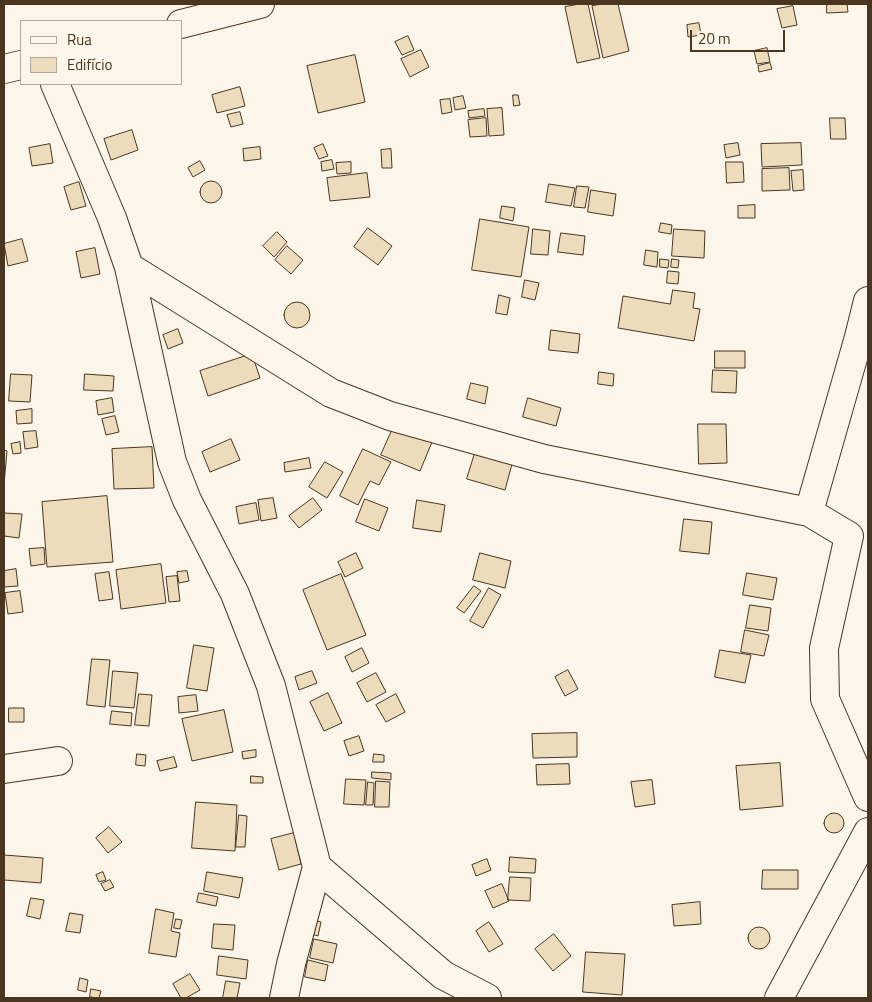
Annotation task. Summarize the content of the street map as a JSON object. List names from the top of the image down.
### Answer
{
  "legend": ["Rua", "Edifício"],
  "scale_bar": "20 m"
}
